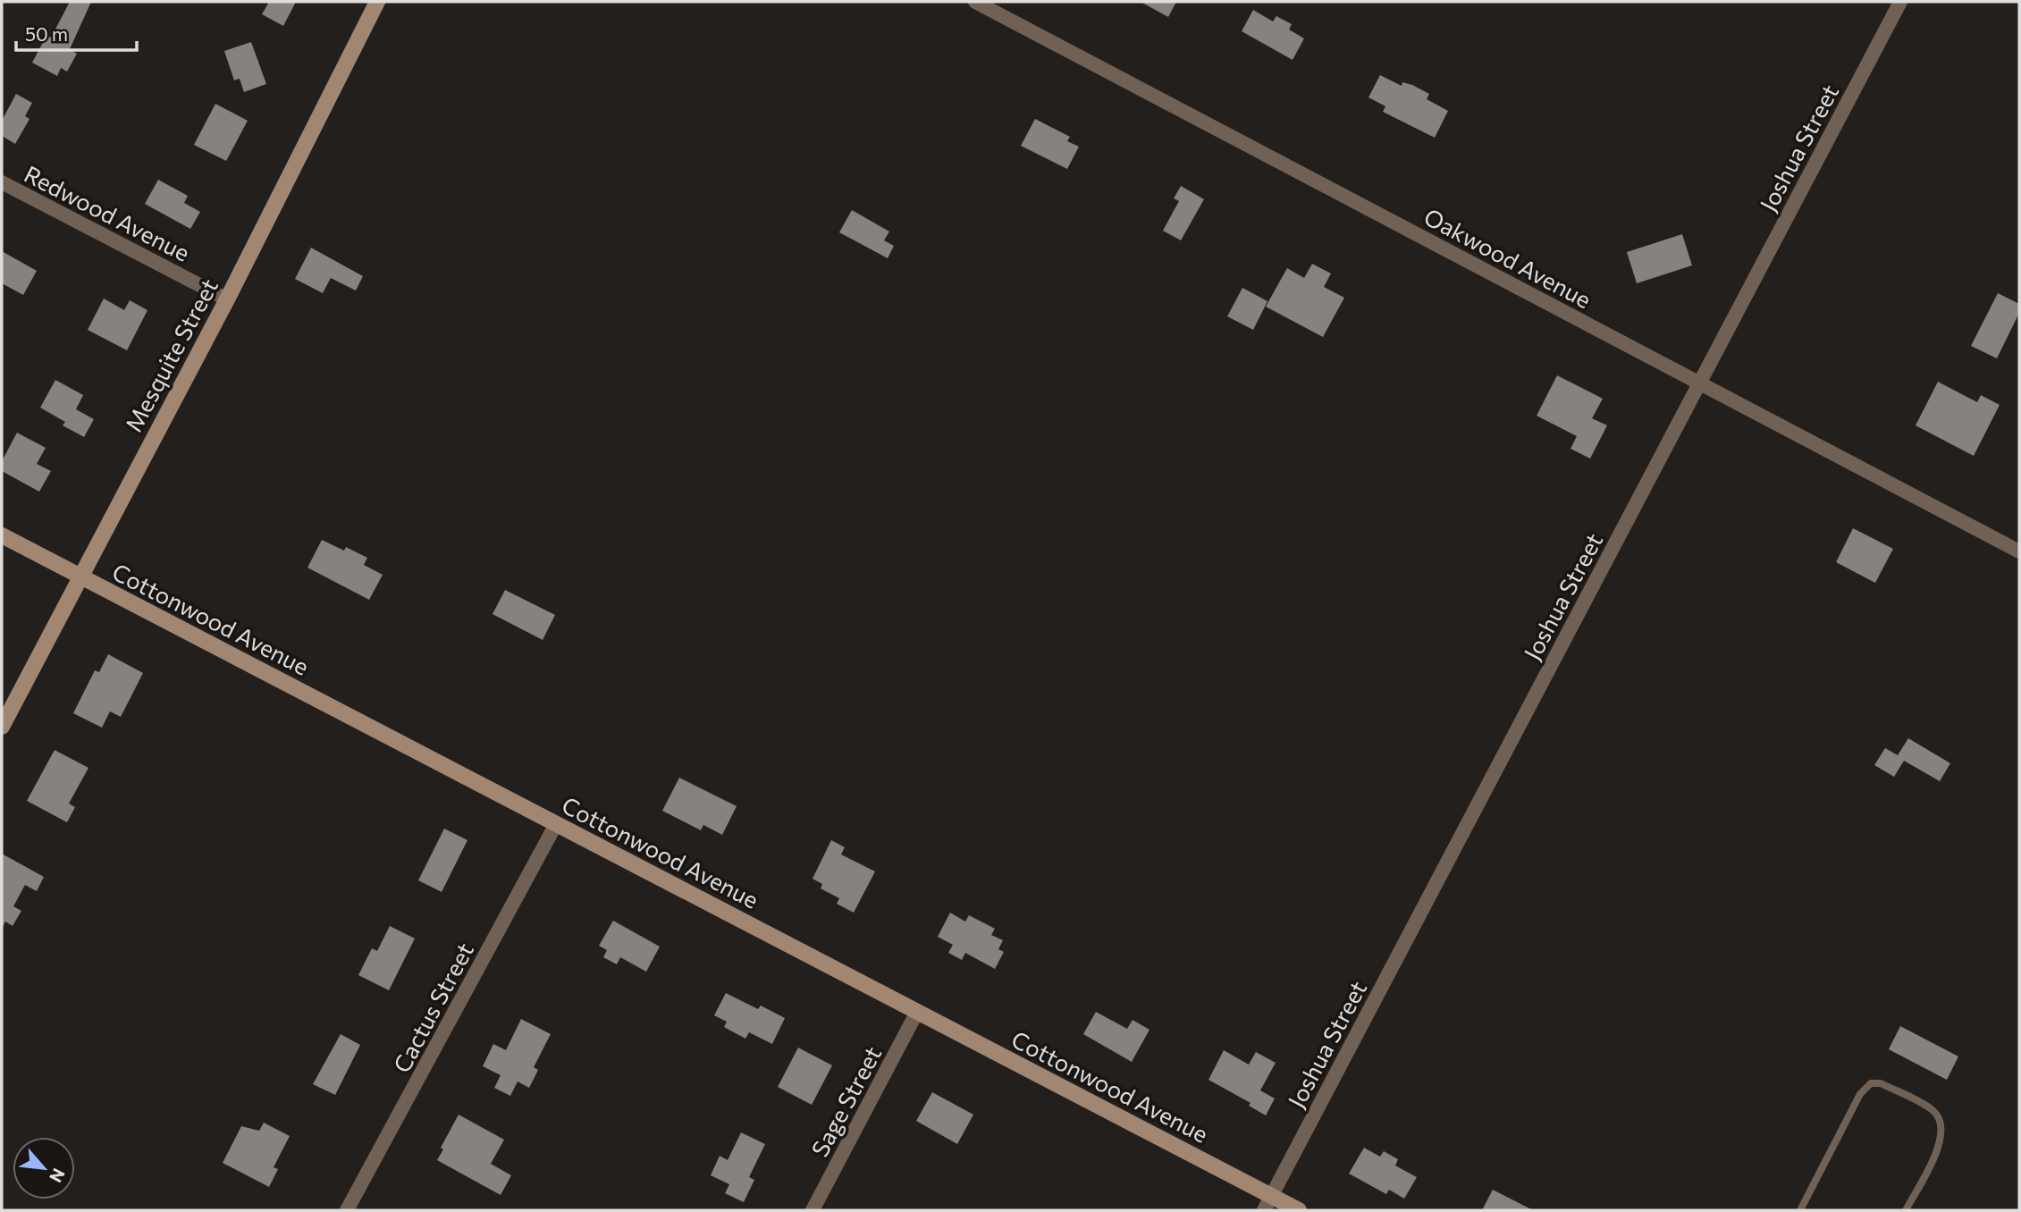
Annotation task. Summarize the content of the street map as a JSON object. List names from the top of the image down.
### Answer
{
  "streets": {
    "street": [
      "Joshua Street",
      "Redwood Avenue",
      "Oakwood Avenue",
      "Mesquite Street",
      "Cottonwood Avenue",
      "Cactus Street",
      "Sage Street"
    ]
  },
  "crossings": [
    ["Joshua Street", "Oakwood Avenue"],
    ["Joshua Street", "Cottonwood Avenue"],
    ["Redwood Avenue", "Mesquite Street"],
    ["Mesquite Street", "Cottonwood Avenue"],
    ["Cottonwood Avenue", "Cactus Street"],
    ["Cottonwood Avenue", "Sage Street"]
  ],
  "scale_bar": "50 m",
  "north": "bottom right"
}
